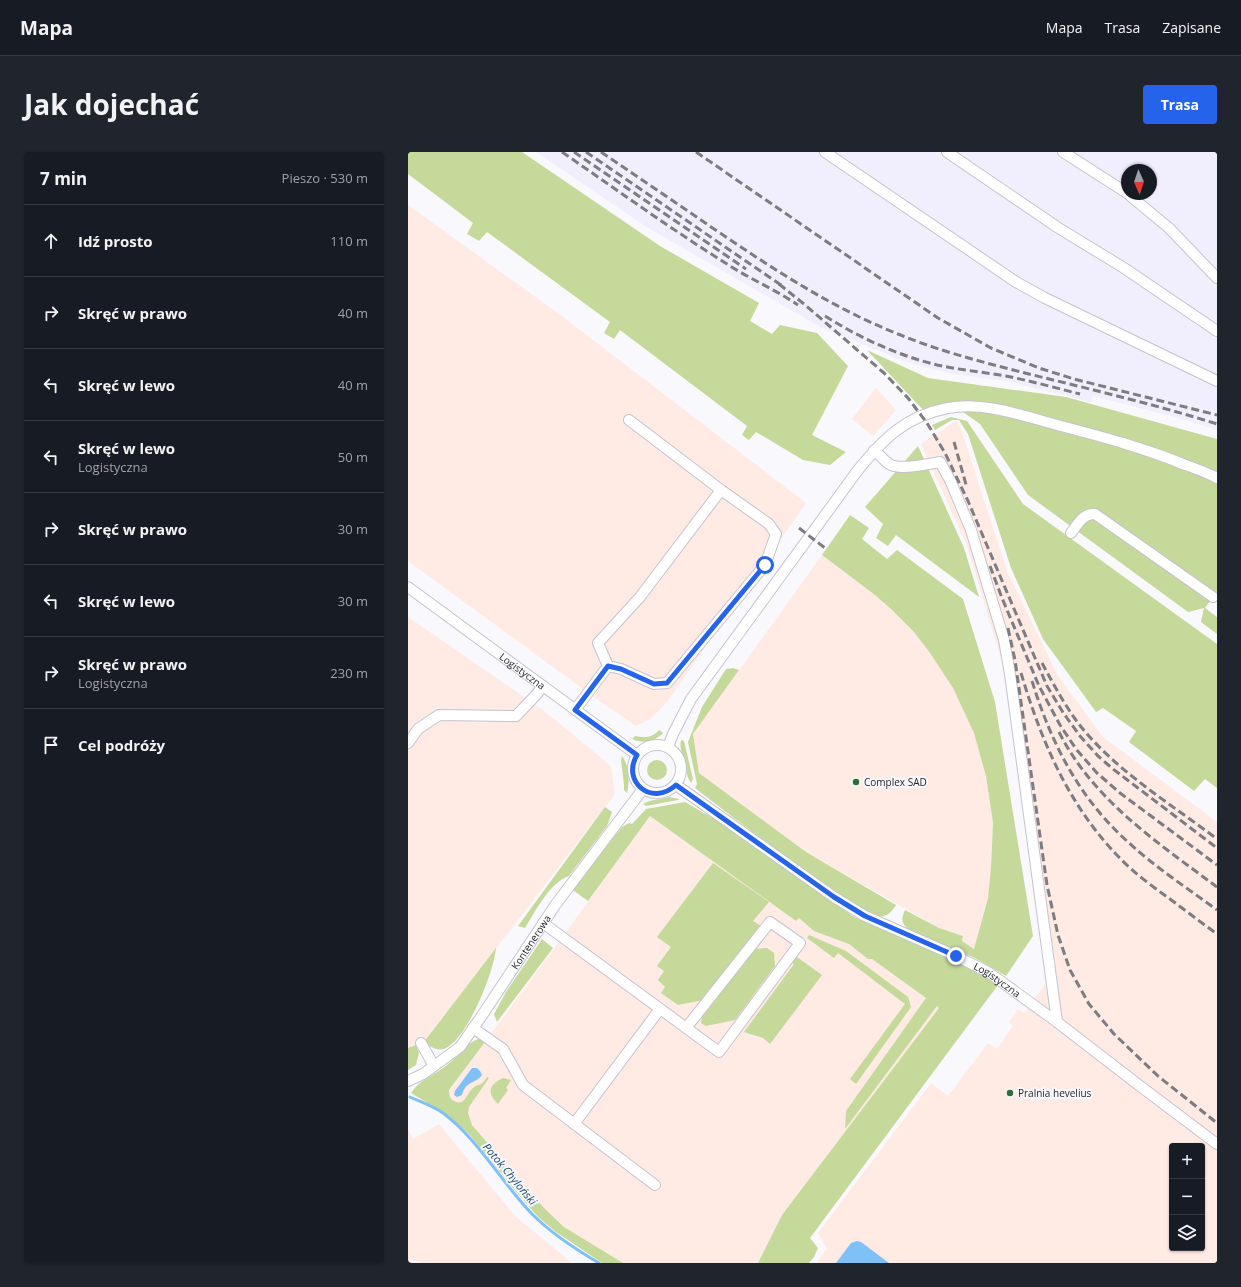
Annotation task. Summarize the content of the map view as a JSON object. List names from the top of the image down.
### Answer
{
  "streets": {
    "street": ["Logistyczna", "Kontenerowa"]
  },
  "crossings": [
    ["Logistyczna", "Kontenerowa"]
  ],
  "water": ["Potok Chyloński"],
  "places": ["Complex SAD", "Pralnia hevelius"],
  "north": "bottom",
  "page": {
    "header": "Mapa",
    "nav": ["Mapa", "Trasa", "Zapisane"],
    "title": "Jak dojechać",
    "buttons": "Trasa",
    "heading": ["7 min", "Pieszo · 530 m"],
    "list": [
      ["Idź prosto", "110 m"],
      ["Skręć w prawo", "40 m"],
      ["Skręć w lewo", "40 m"],
      ["Skręć w lewo", "Logistyczna", "50 m"],
      ["Skręć w prawo", "30 m"],
      ["Skręć w lewo", "30 m"],
      ["Skręć w prawo", "Logistyczna", "230 m"],
      "Cel podróży"
    ],
    "map_buttons": ["+", "−"]
  }
}
